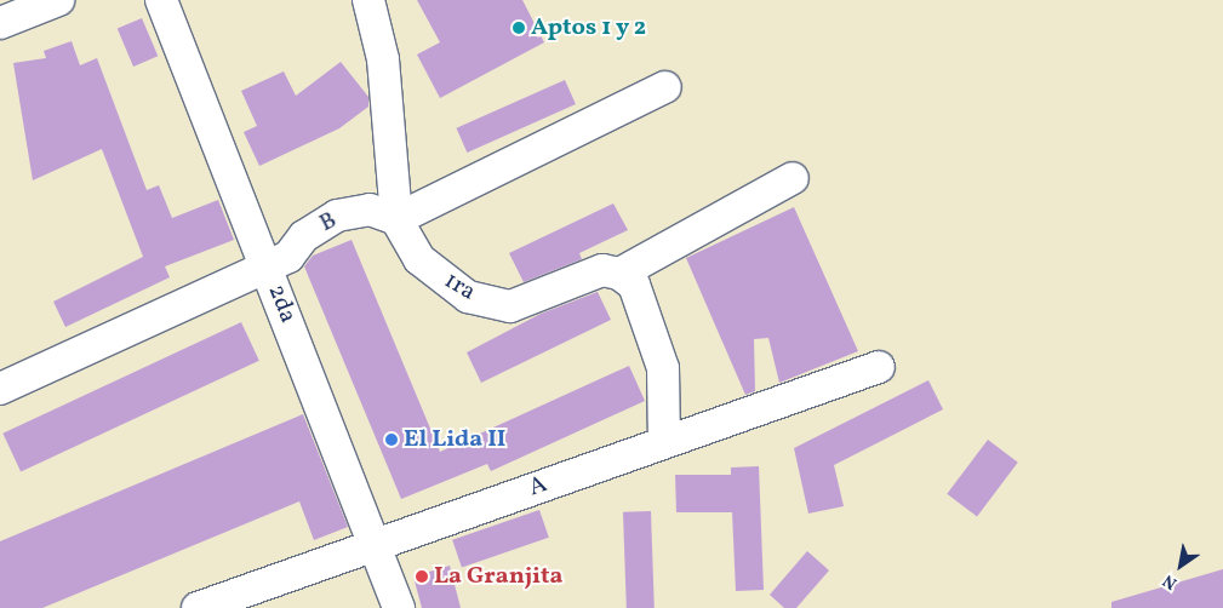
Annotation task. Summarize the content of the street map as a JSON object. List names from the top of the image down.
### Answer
{
  "streets": {
    "street": [
      "B",
      "1ra",
      "2da",
      "A"
    ]
  },
  "crossings": [
    ["B", "1ra"],
    ["B", "2da"],
    ["2da", "A"]
  ],
  "places": ["Aptos 1 y 2", "El Lida II", "La Granjita"],
  "north": "bottom left"
}
